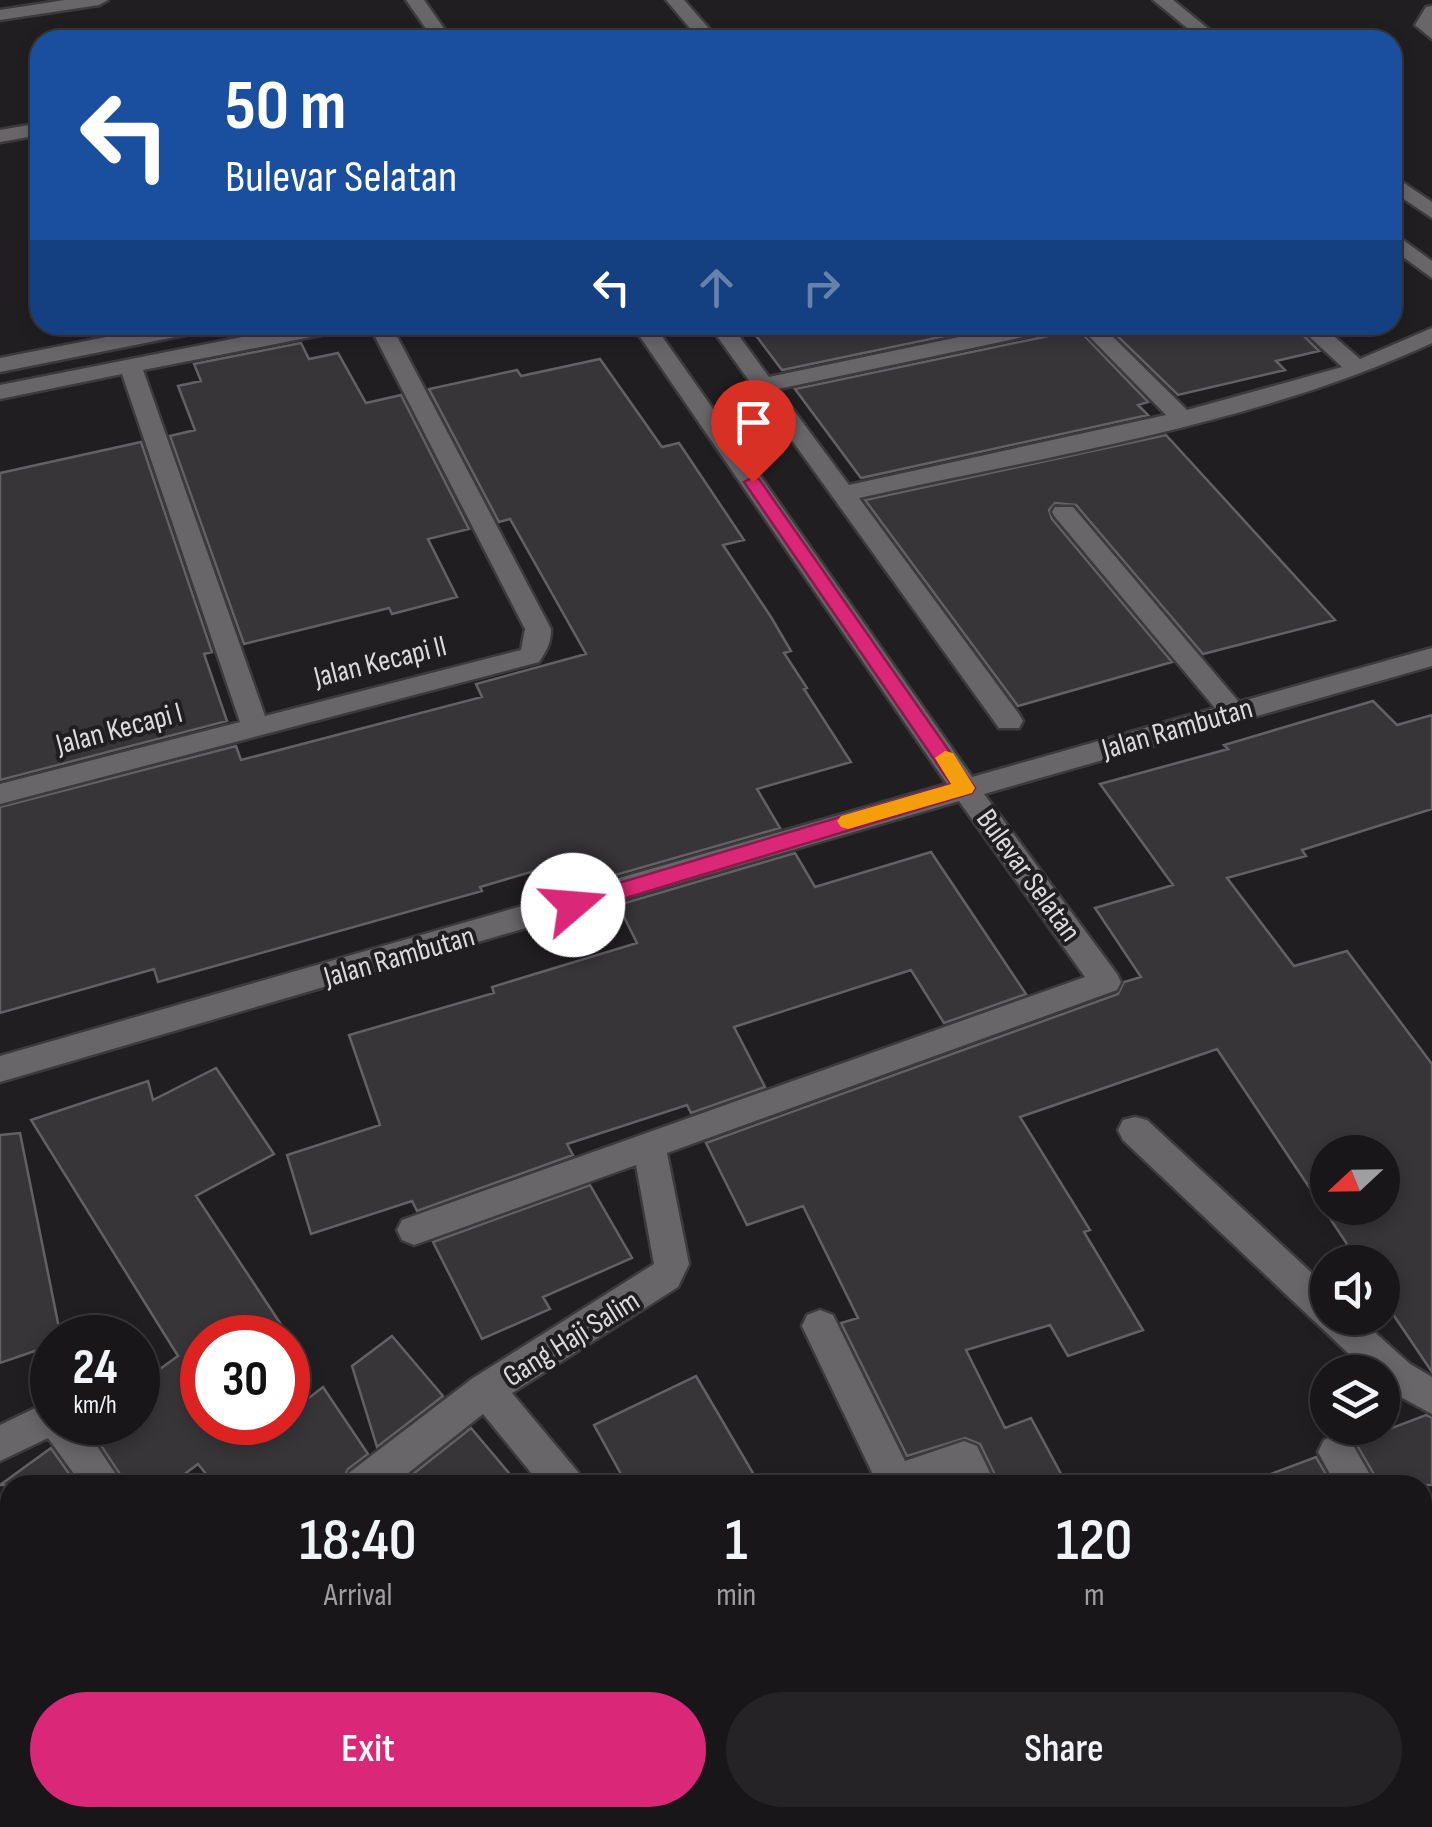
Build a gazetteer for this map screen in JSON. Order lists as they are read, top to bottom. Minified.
{"streets":{"street":["Jalan Kecapi II","Jalan Kecapi I","Jalan Rambutan","Bulevar Selatan","Gang Haji Salim"]},"crossings":[["Jalan Kecapi II","Jalan Kecapi I"],["Jalan Rambutan","Bulevar Selatan"],["Bulevar Selatan","Gang Haji Salim"]],"north":"left","page":{"turn":["50 m","Bulevar Selatan"],"speed":"24 km/h","limit":"30","eta":["18:40","Arrival","1","min","120","m"],"buttons":["Exit","Share"]}}
